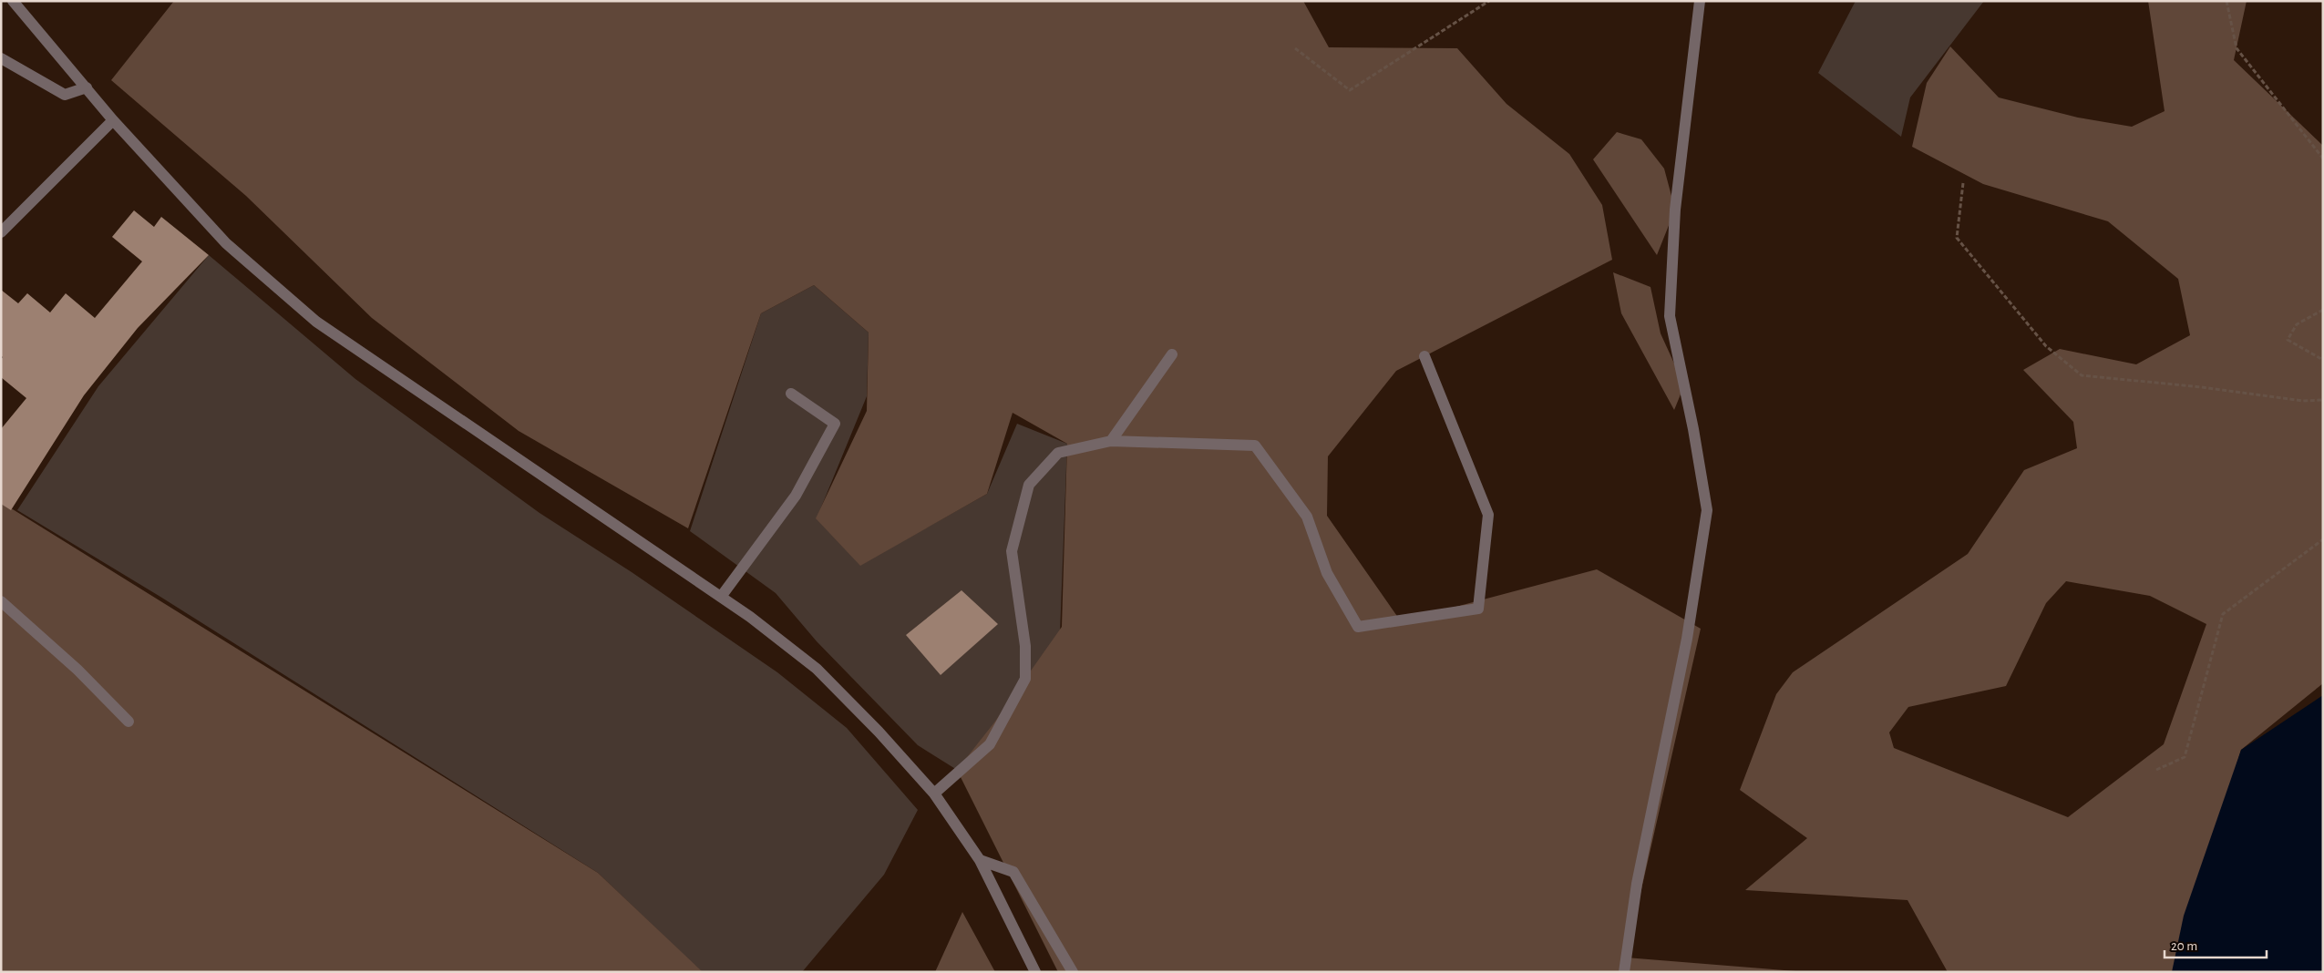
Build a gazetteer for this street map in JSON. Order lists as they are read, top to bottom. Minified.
{"scale_bar":"20 m"}
